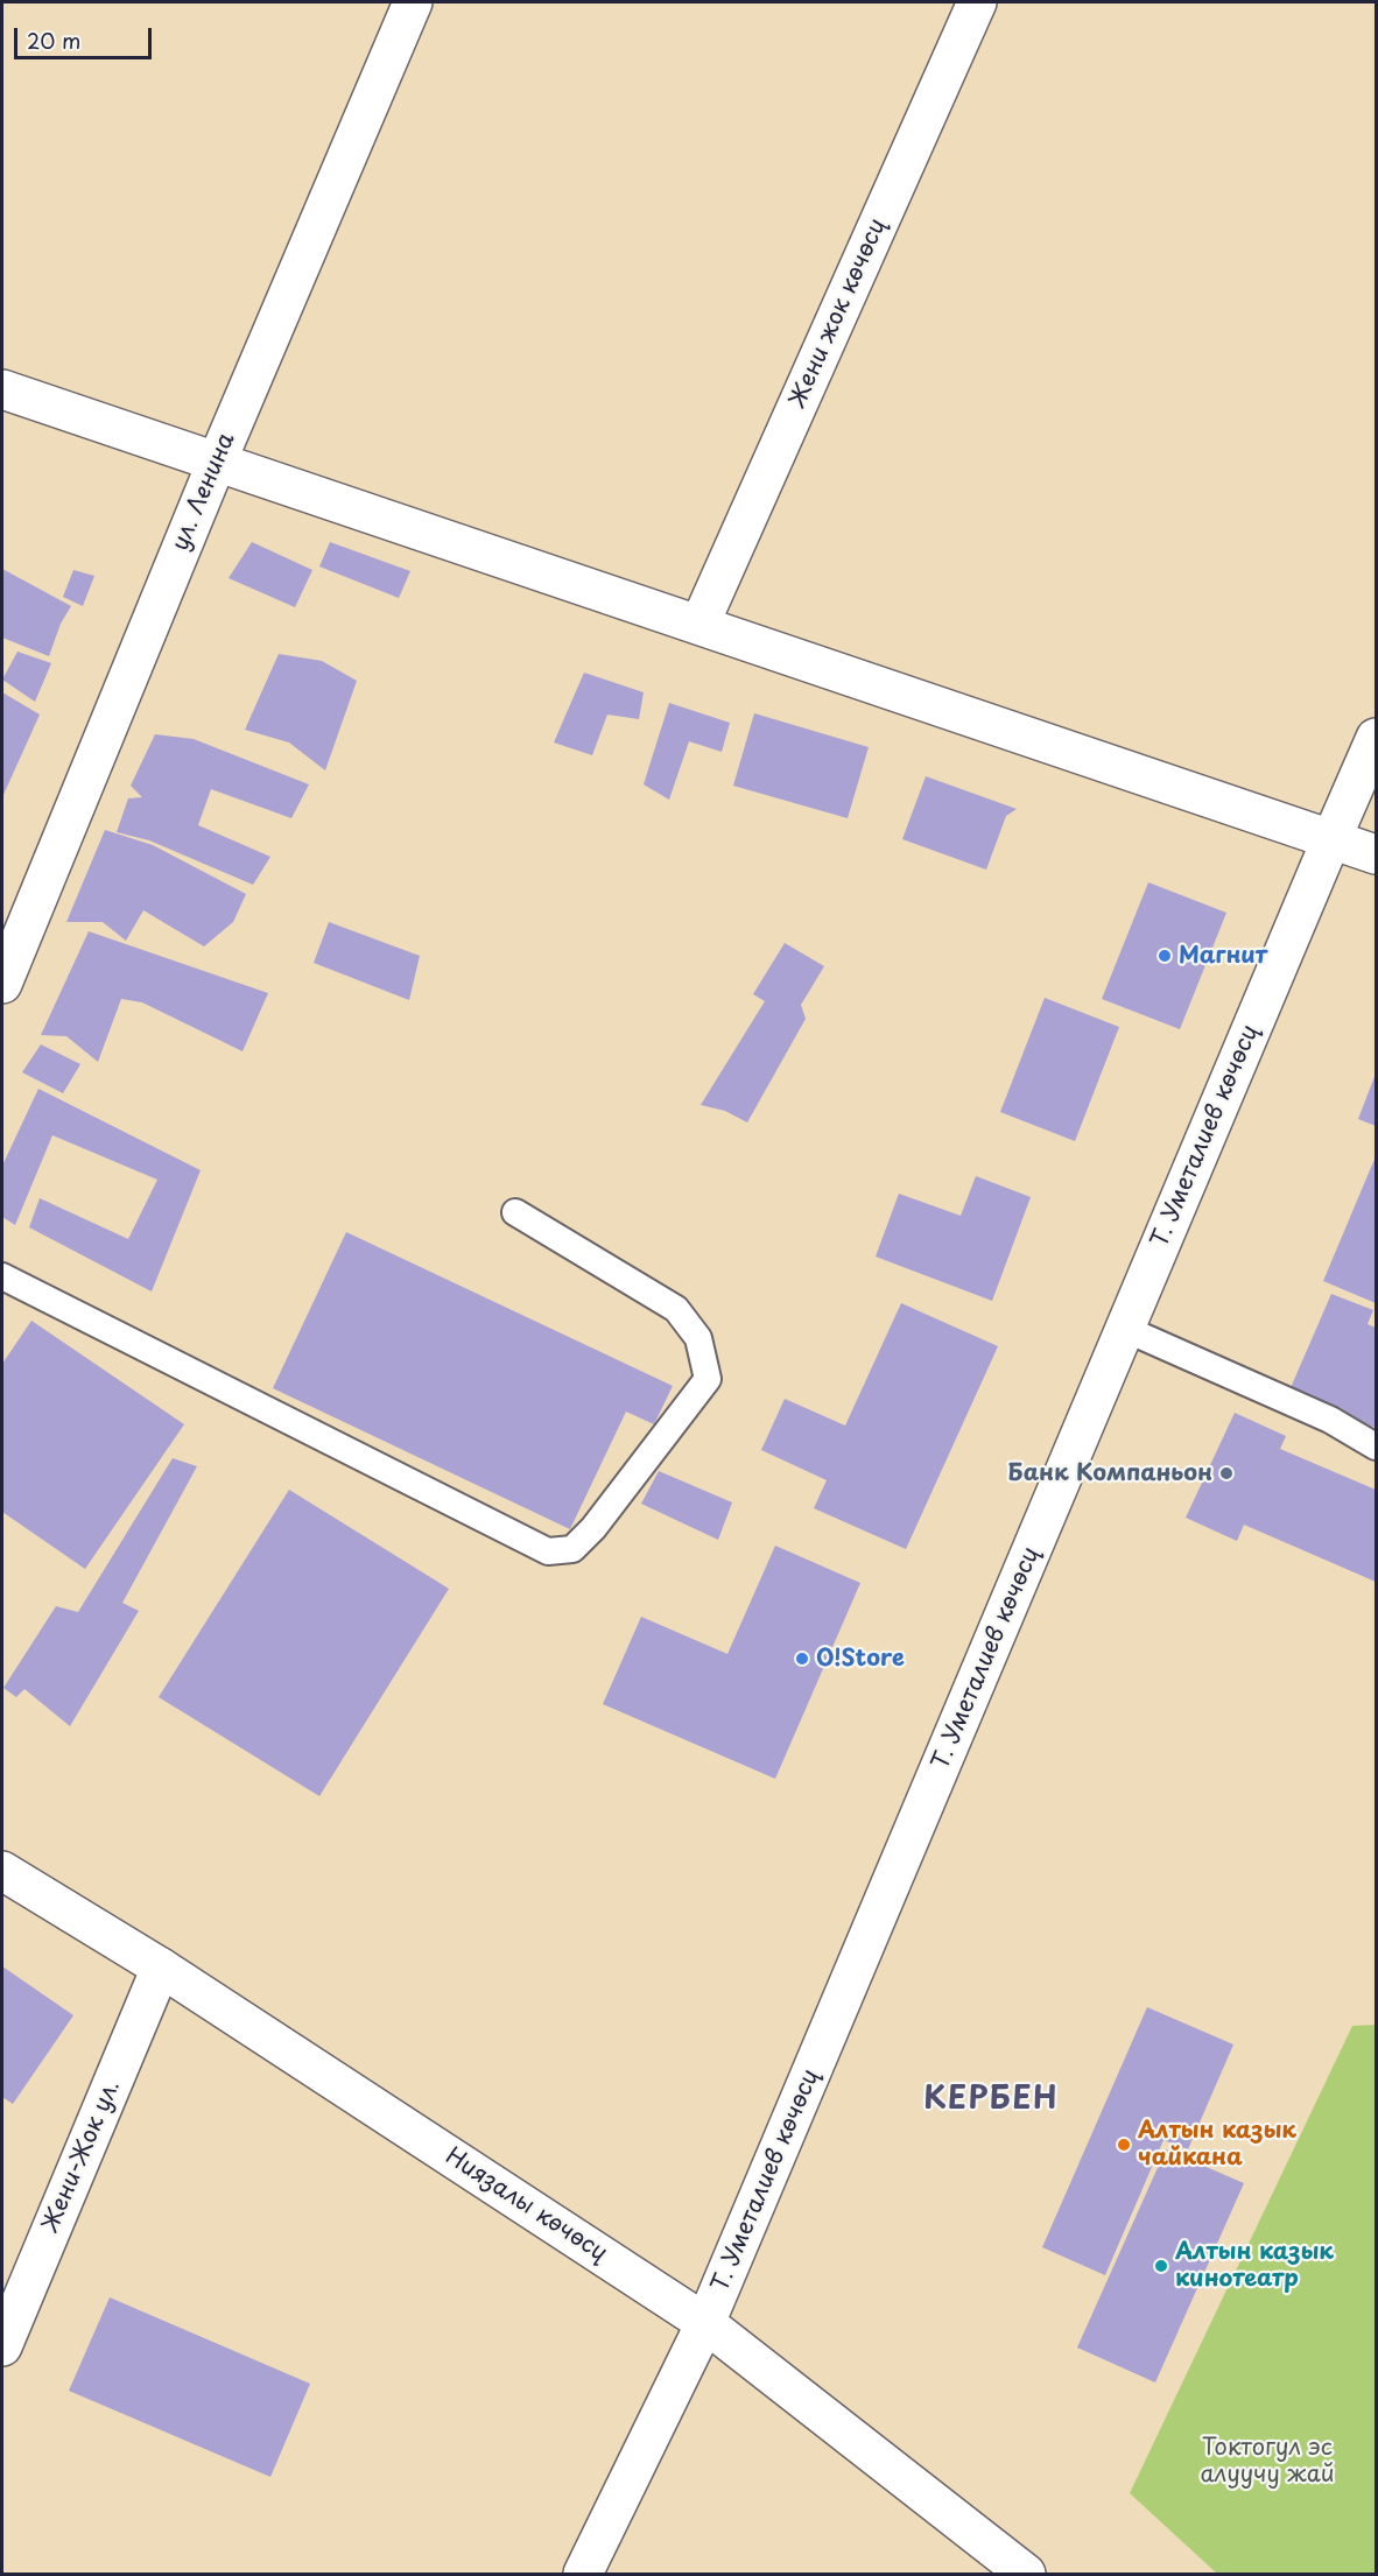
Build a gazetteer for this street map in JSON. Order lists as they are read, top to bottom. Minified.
{"streets":{"street":["Жени жок көчөсү","ул. Ленина","Т. Уметалиев көчөсү","Жени-Жок ул.","Ниязалы көчөсү"]},"crossings":[["Т. Уметалиев көчөсү","Ниязалы көчөсү"],["Жени-Жок ул.","Ниязалы көчөсү"]],"districts":["КЕРБЕН"],"parks":["Токтогул эс алуучу жай"],"places":["Магнит","Банк Компаньон","O!Store","Алтын казык чайкана","Алтын казык кинотеатр"],"scale_bar":"20 m"}
